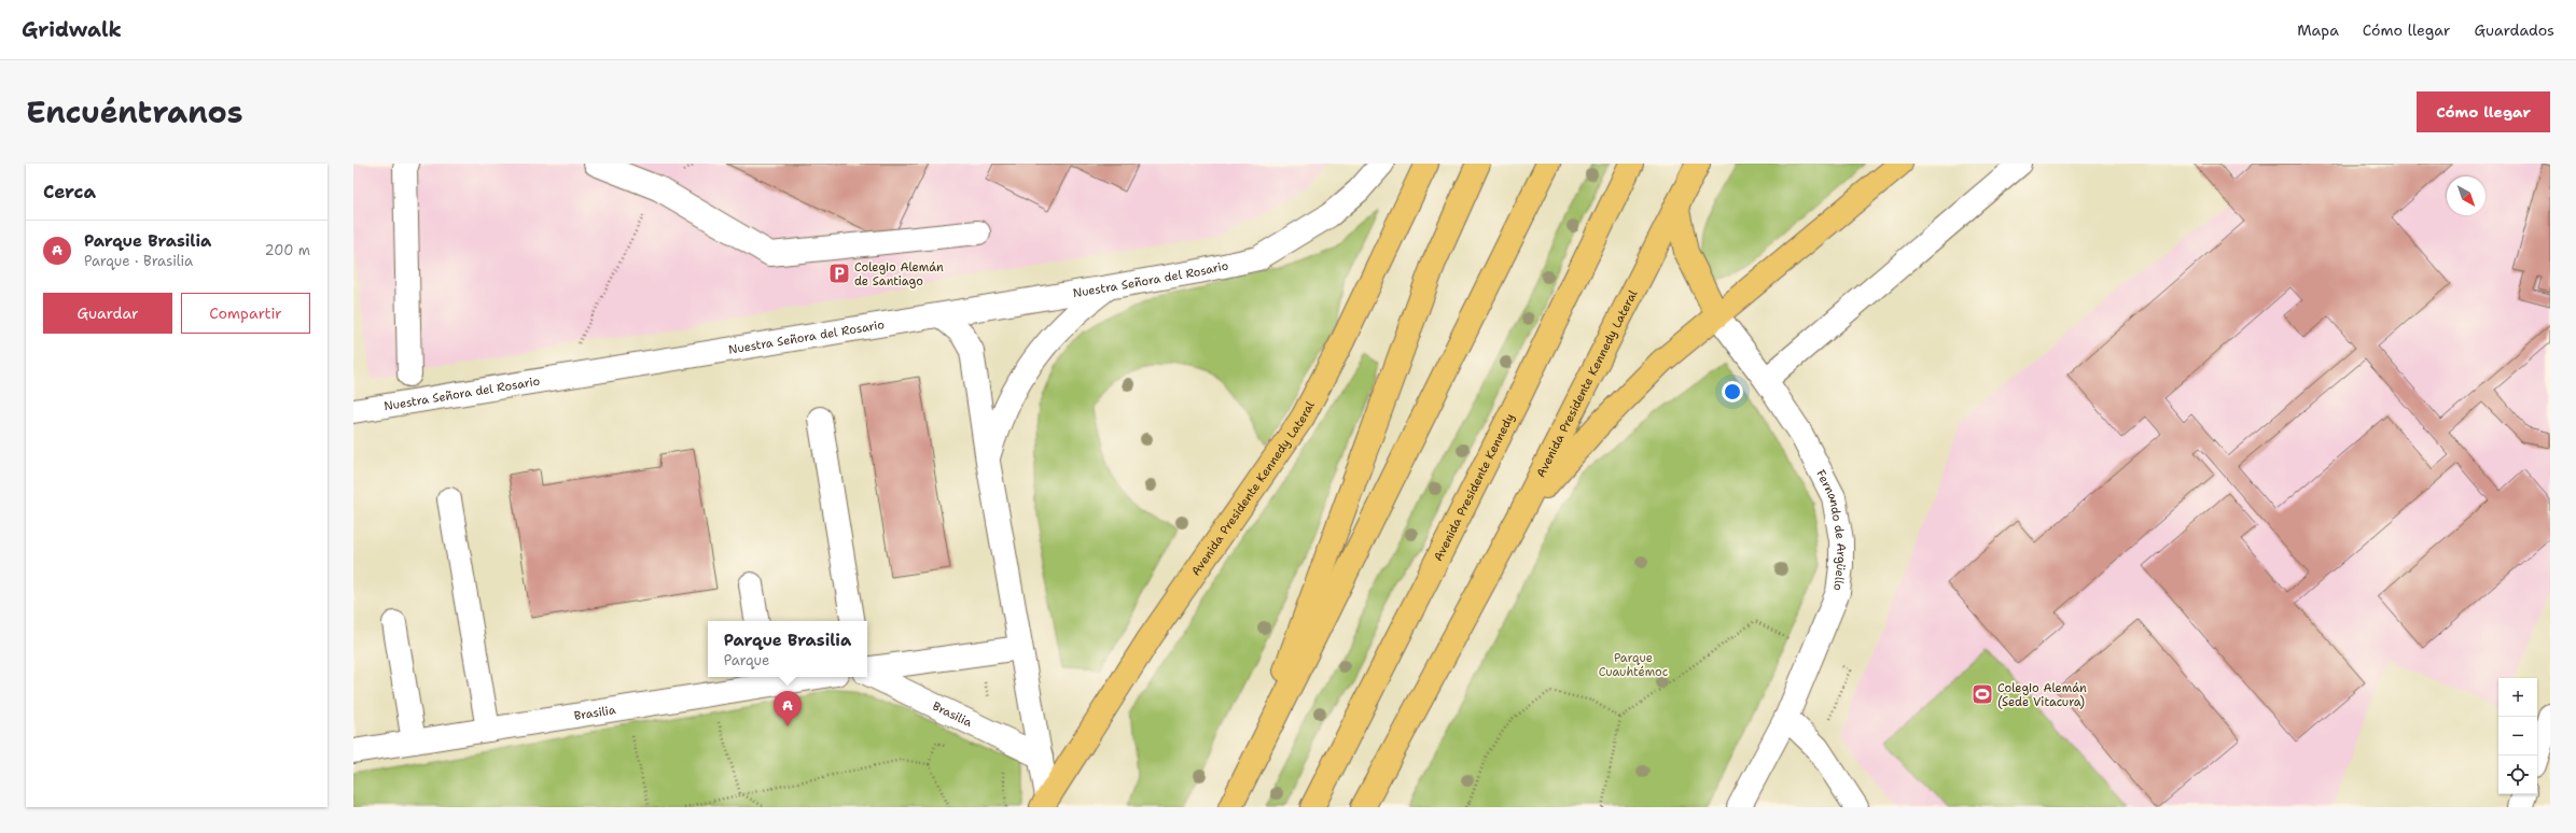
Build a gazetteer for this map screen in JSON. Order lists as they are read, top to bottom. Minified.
{"streets":{"main road":["Avenida Presidente Kennedy Lateral","Avenida Presidente Kennedy"],"street":["Nuestra Señora del Rosario","Fernando de Argüello","Brasilia"]},"crossings":[["Nuestra Señora del Rosario","Avenida Presidente Kennedy Lateral"],["Avenida Presidente Kennedy Lateral","Brasilia"]],"parks":["Parque Cuauhtémoc"],"places":{"parking":["Colegio Alemán de Santiago"],"sports":["Colegio Alemán (Sede Vitacura)"]},"north":"bottom right","page":{"header":"Gridwalk","nav":["Mapa","Cómo llegar","Guardados"],"title":"Encuéntranos","buttons":["Cómo llegar",["Guardar","Compartir"]],"heading":"Cerca","list":[{"mark":"A","name":"Parque Brasilia","note":"Parque · Brasilia","value":"200 m"}],"popup":["Parque Brasilia","Parque"],"map_buttons":["+","−"],"pins":"A"}}
